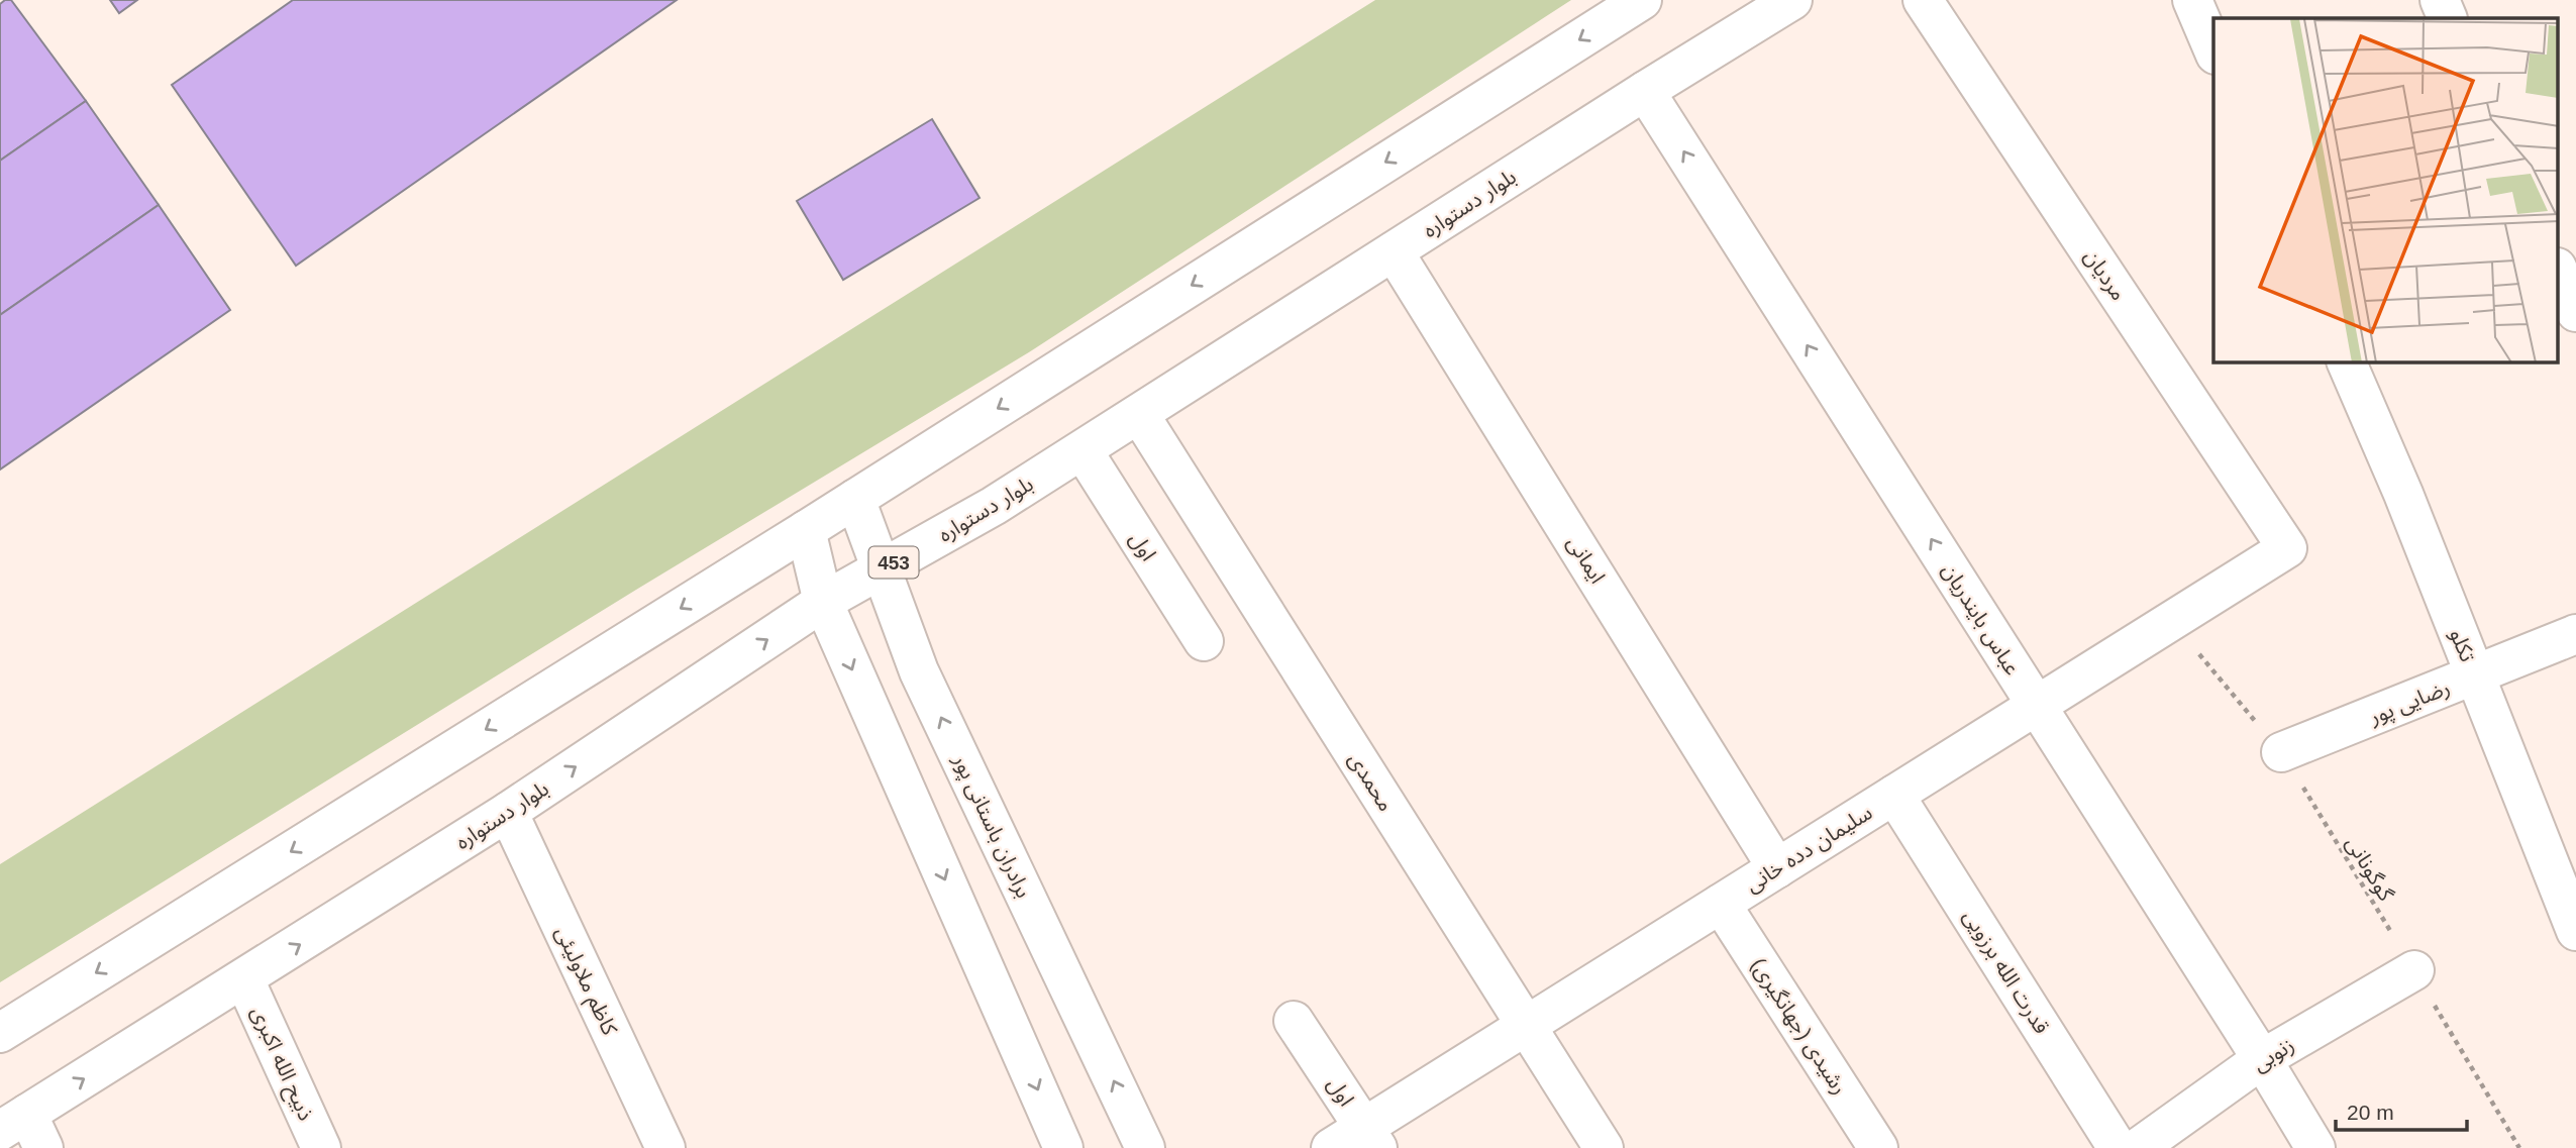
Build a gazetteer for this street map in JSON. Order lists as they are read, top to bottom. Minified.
{"streets":{"street":["بلوار دستواره","مردیان","اول","ایمانی","453","عباس بایندریان","تکلو","رضایی پور","محمدی","برادران باستانی پور","سلیمان دده خانی","قدرت الله برزویی","کاظم ملاولیئی","رشیدی (جهانگیری)","زنوبی","ذبیح الله اکبری"],"path":["گوگونانی"]},"crossings":[["بلوار دستواره","اول"],["بلوار دستواره","ایمانی"],["بلوار دستواره","عباس بایندریان"],["بلوار دستواره","محمدی"],["بلوار دستواره","برادران باستانی پور"],["بلوار دستواره","کاظم ملاولیئی"],["بلوار دستواره","ذبیح الله اکبری"],["مردیان","سلیمان دده خانی"],["اول","سلیمان دده خانی"],["ایمانی","سلیمان دده خانی"],["عباس بایندریان","سلیمان دده خانی"],["عباس بایندریان","زنوبی"],["تکلو","رضایی پور"],["رضایی پور","گوگونانی"],["محمدی","سلیمان دده خانی"],["سلیمان دده خانی","گوگونانی"],["سلیمان دده خانی","قدرت الله برزویی"],["سلیمان دده خانی","رشیدی (جهانگیری)"],["گوگونانی","زنوبی"]],"one_way":["عباس بایندریان"],"scale_bar":"20 m"}
